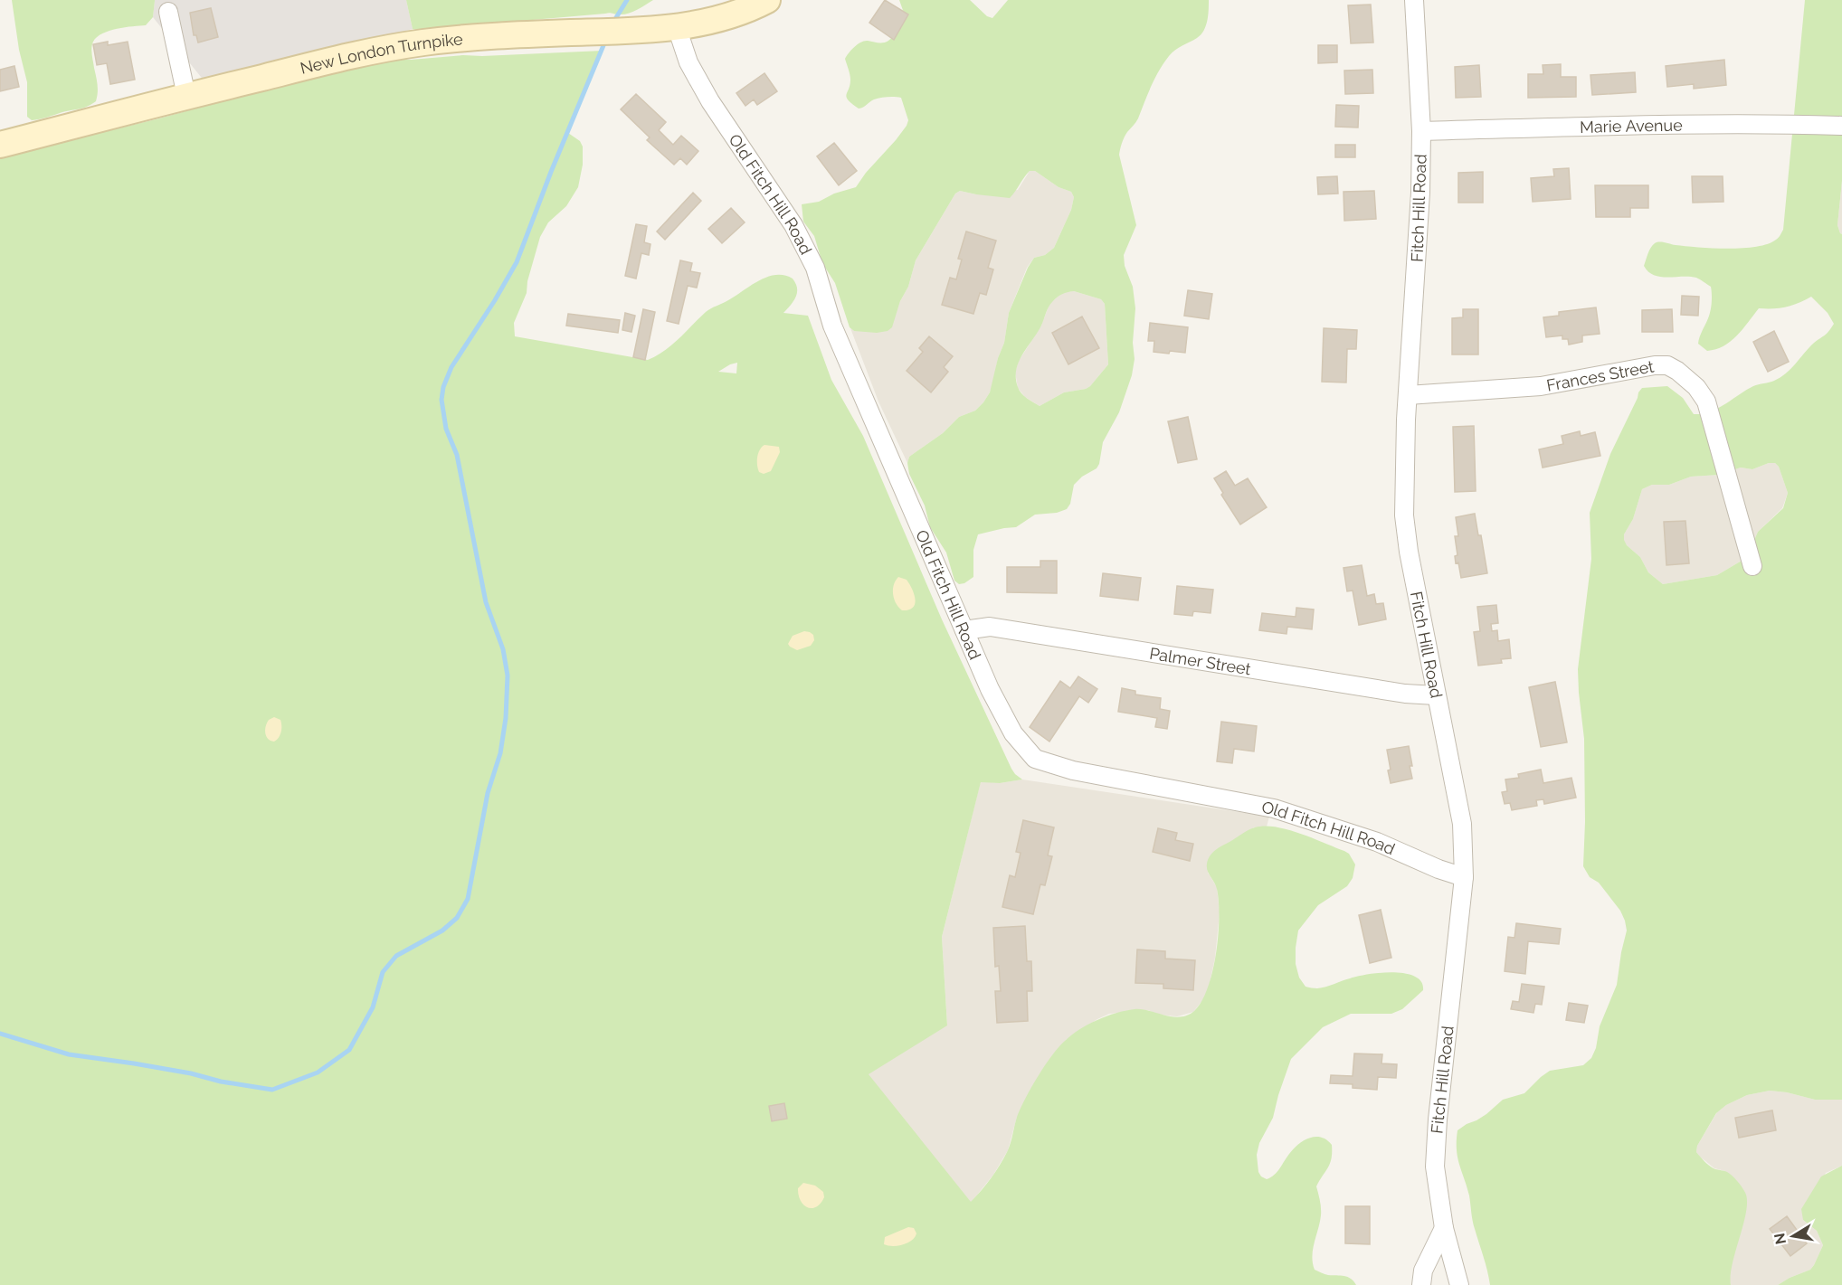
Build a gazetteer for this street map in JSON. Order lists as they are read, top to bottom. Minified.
{"streets":{"main road":["New London Turnpike"],"street":["Marie Avenue","Old Fitch Hill Road","Fitch Hill Road","Frances Street","Palmer Street"]},"crossings":[["New London Turnpike","Old Fitch Hill Road"],["Marie Avenue","Fitch Hill Road"],["Old Fitch Hill Road","Fitch Hill Road"],["Old Fitch Hill Road","Palmer Street"],["Fitch Hill Road","Frances Street"],["Fitch Hill Road","Palmer Street"]],"north":"left"}
